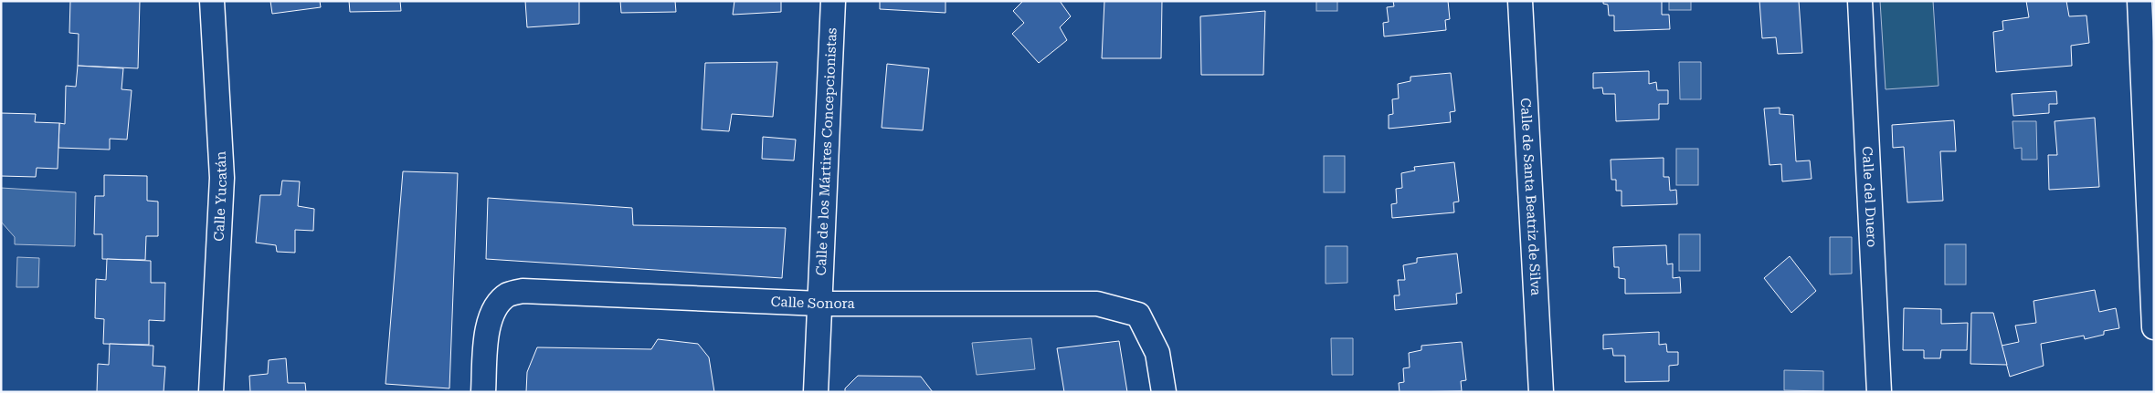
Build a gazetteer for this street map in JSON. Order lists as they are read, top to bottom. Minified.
{"streets":{"street":["Calle de los Mártires Concepcionistas","Calle Yucatán","Calle de Santa Beatriz de Silva","Calle del Duero","Calle Sonora"]},"crossings":[["Calle de los Mártires Concepcionistas","Calle Sonora"]]}
